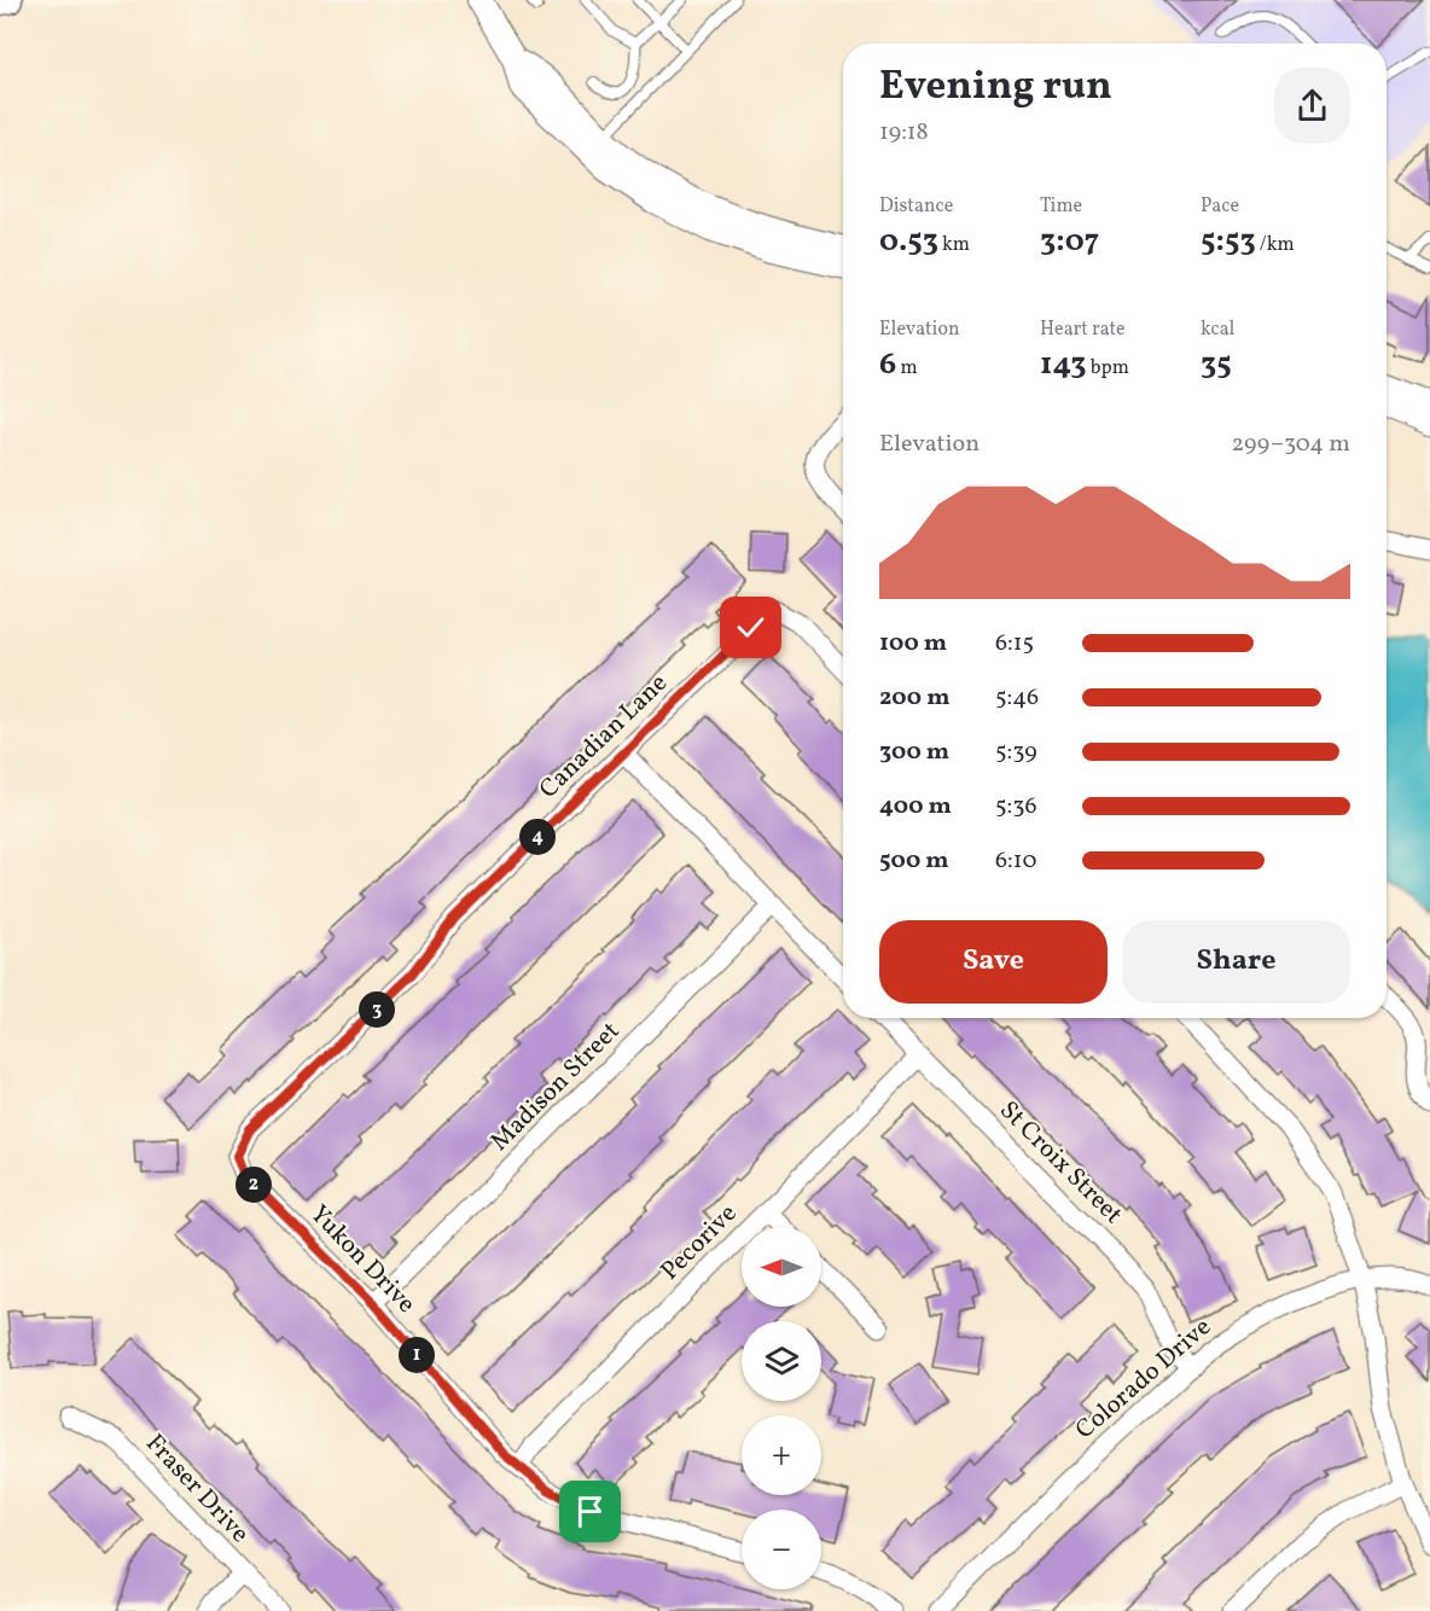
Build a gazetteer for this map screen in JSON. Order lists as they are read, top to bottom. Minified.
{"streets":{"street":["Canadian Lane","Madison Street","St Croix Street","Pecorive","Yukon Drive","Colorado Drive","Fraser Drive"]},"crossings":[["Canadian Lane","Yukon Drive"],["Madison Street","Yukon Drive"],["St Croix Street","Pecorive"],["St Croix Street","Colorado Drive"],["Pecorive","Yukon Drive"]],"north":"left","page":{"heading":["Evening run","19:18"],"stats":[["Distance","0.53 km"],["Time","3:07"],["Pace","5:53 /km"],["Elevation","6 m"],["Heart rate","143 bpm"],["kcal","35"]],"chart":["Elevation","299–304 m"],"list":[{"name":"100 m","note":"6:15"},{"name":"200 m","note":"5:46"},{"name":"300 m","note":"5:39"},{"name":"400 m","note":"5:36"},{"name":"500 m","note":"6:10"}],"pins":["4","3","2","1"],"buttons":["Save","Share"],"map_buttons":["+","−"]}}
